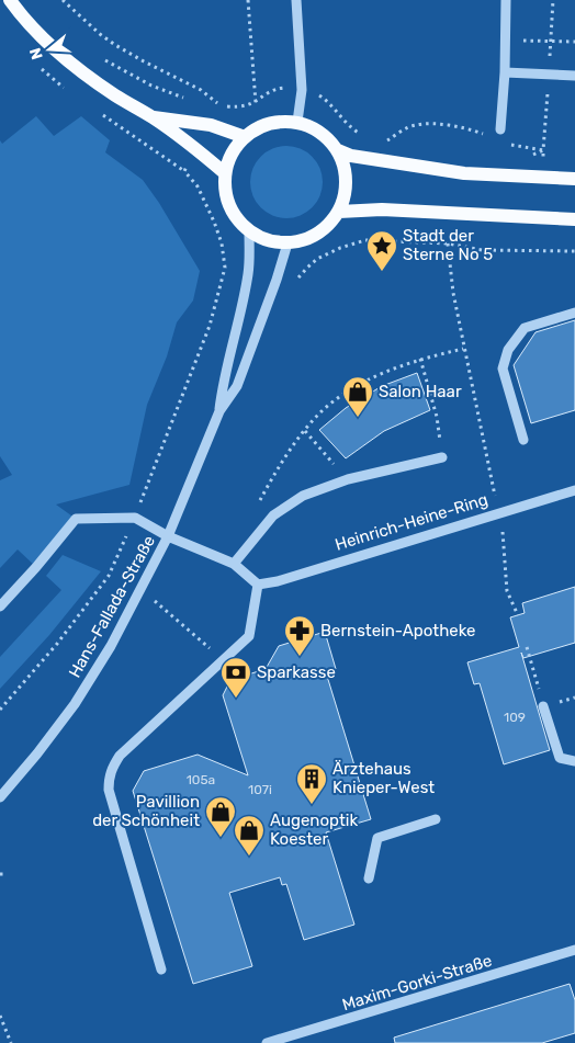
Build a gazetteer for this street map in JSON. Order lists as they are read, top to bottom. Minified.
{"streets":{"street":["Heinrich-Heine-Ring","Hans-Fallada-Straße","Maxim-Gorki-Straße"]},"places":{"place":["Stadt der Sterne No 5"],"shop":["Salon Haar","Pavillion der Schönheit","Augenoptik Koester"],"pharmacy":["Bernstein-Apotheke"],"bank":["Sparkasse"],"building":["Ärztehaus Knieper-West"]},"house_numbers":["109","105a","107i"],"north":"left"}
